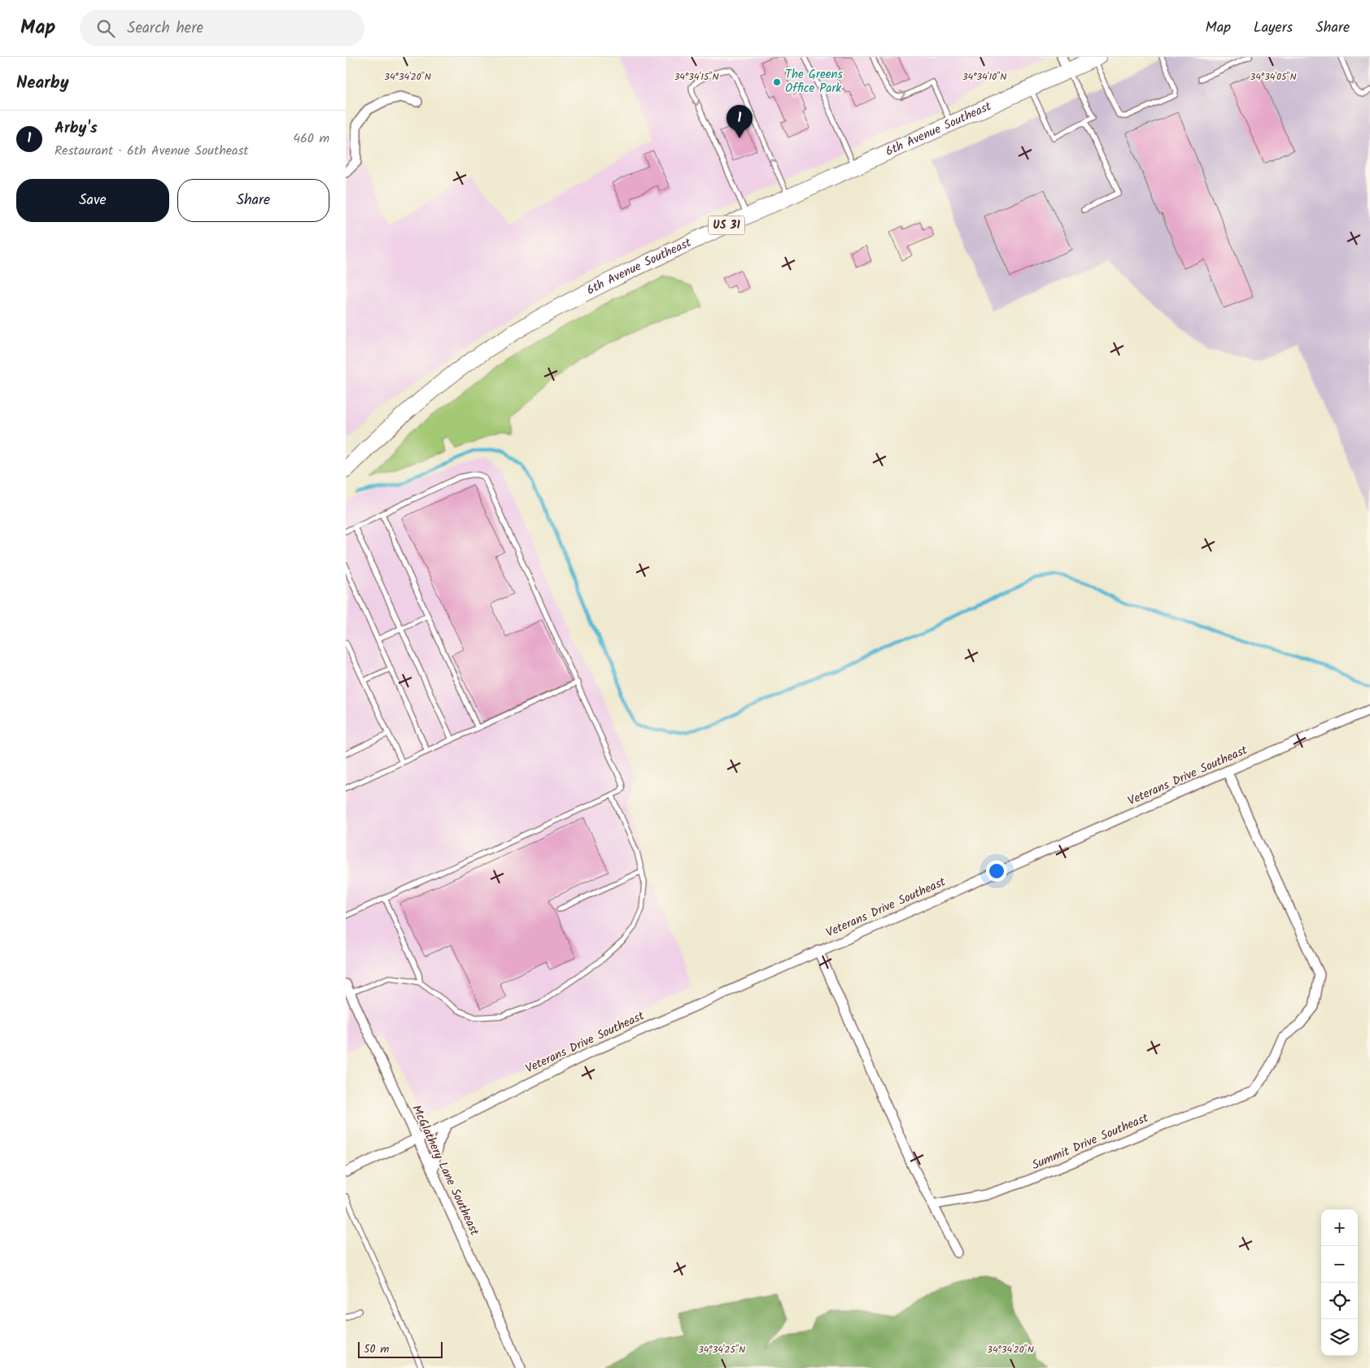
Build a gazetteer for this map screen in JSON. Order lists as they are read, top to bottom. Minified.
{"streets":{"main road":["6th Avenue Southeast","US 31"],"street":["Veterans Drive Southeast","Summit Drive Southeast","McGlathery Lane Southeast"]},"crossings":[["Veterans Drive Southeast","Summit Drive Southeast"],["Veterans Drive Southeast","McGlathery Lane Southeast"]],"places":["The Greens Office Park"],"scale_bar":"50 m","page":{"header":"Map","search":"Search here","nav":["Map","Layers","Share"],"heading":"Nearby","pins":"1","list":[{"mark":"1","name":"Arby's","note":"Restaurant · 6th Avenue Southeast","value":"460 m"}],"buttons":["Save","Share"],"map_buttons":["+","−"],"scale":"50 m"},"coordinates":["34°34'20\"N","34°34'15\"N","34°34'10\"N","34°34'05\"N","34°34'25\"N"]}
